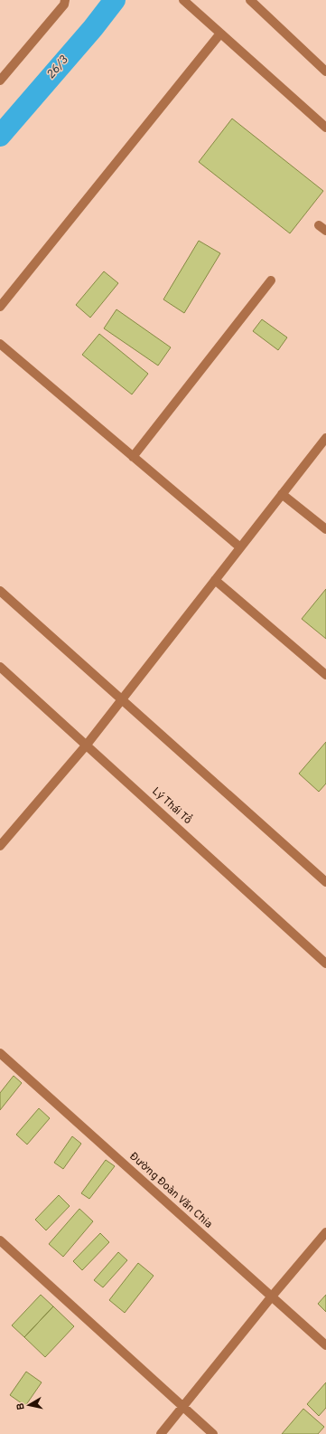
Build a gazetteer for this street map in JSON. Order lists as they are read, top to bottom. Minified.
{"streets":{"street":["Lý Thái Tổ","Đường Đoàn Văn Chia"]},"water":["26/3"],"north":"left"}
